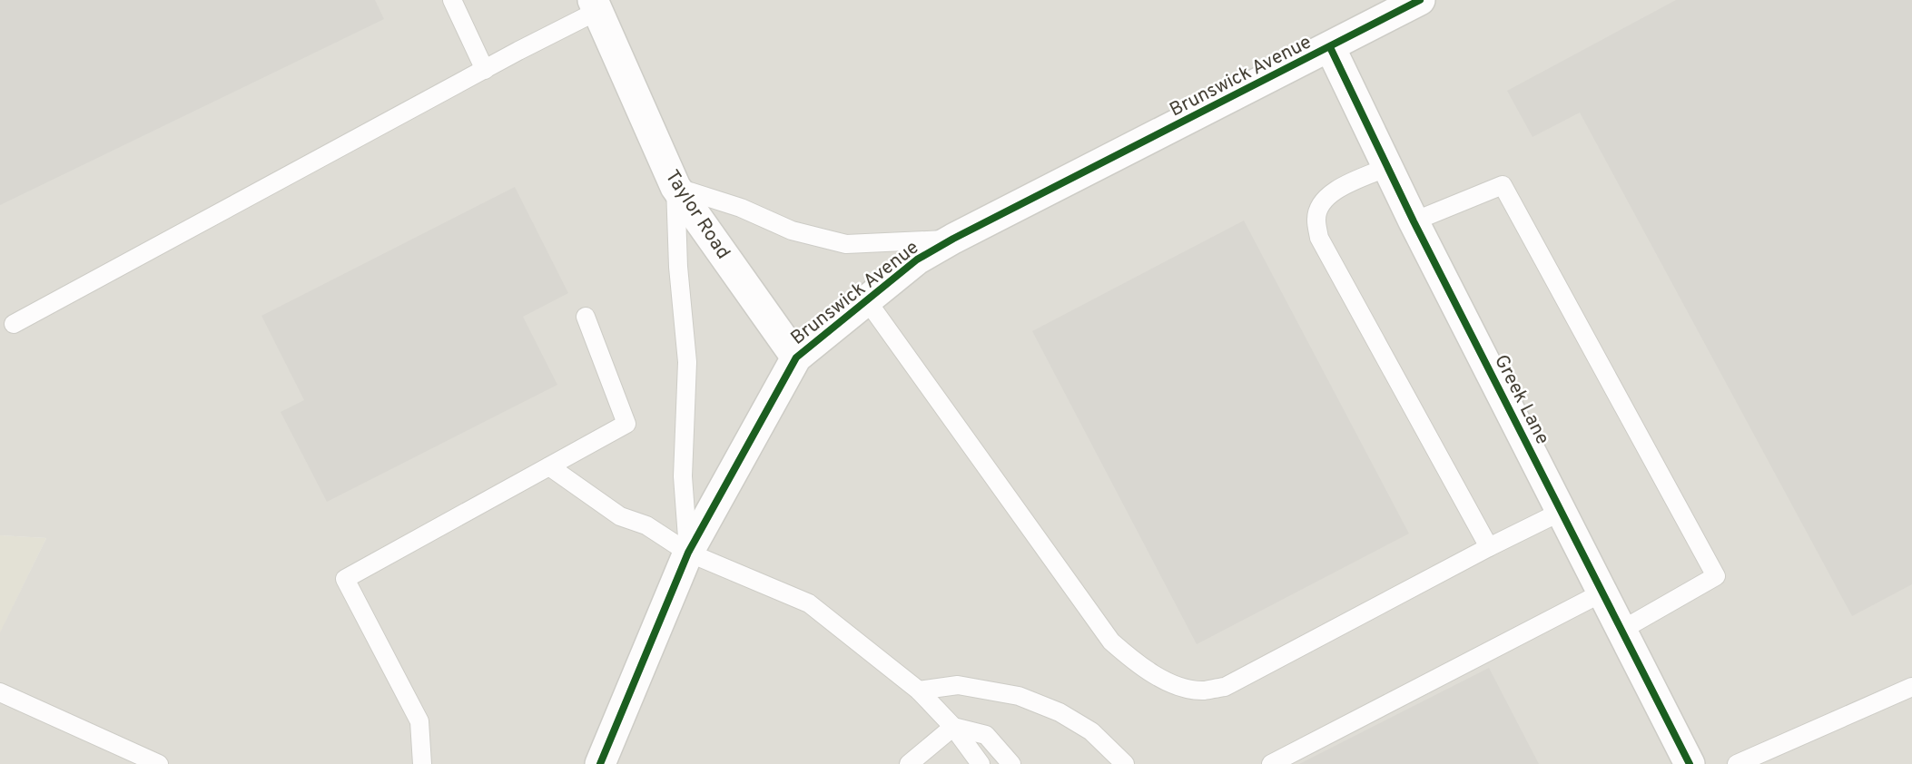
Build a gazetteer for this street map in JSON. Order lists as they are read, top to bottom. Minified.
{"streets":{"street":["Brunswick Avenue","Taylor Road","Greek Lane"]},"crossings":[["Brunswick Avenue","Taylor Road"],["Brunswick Avenue","Greek Lane"]]}
